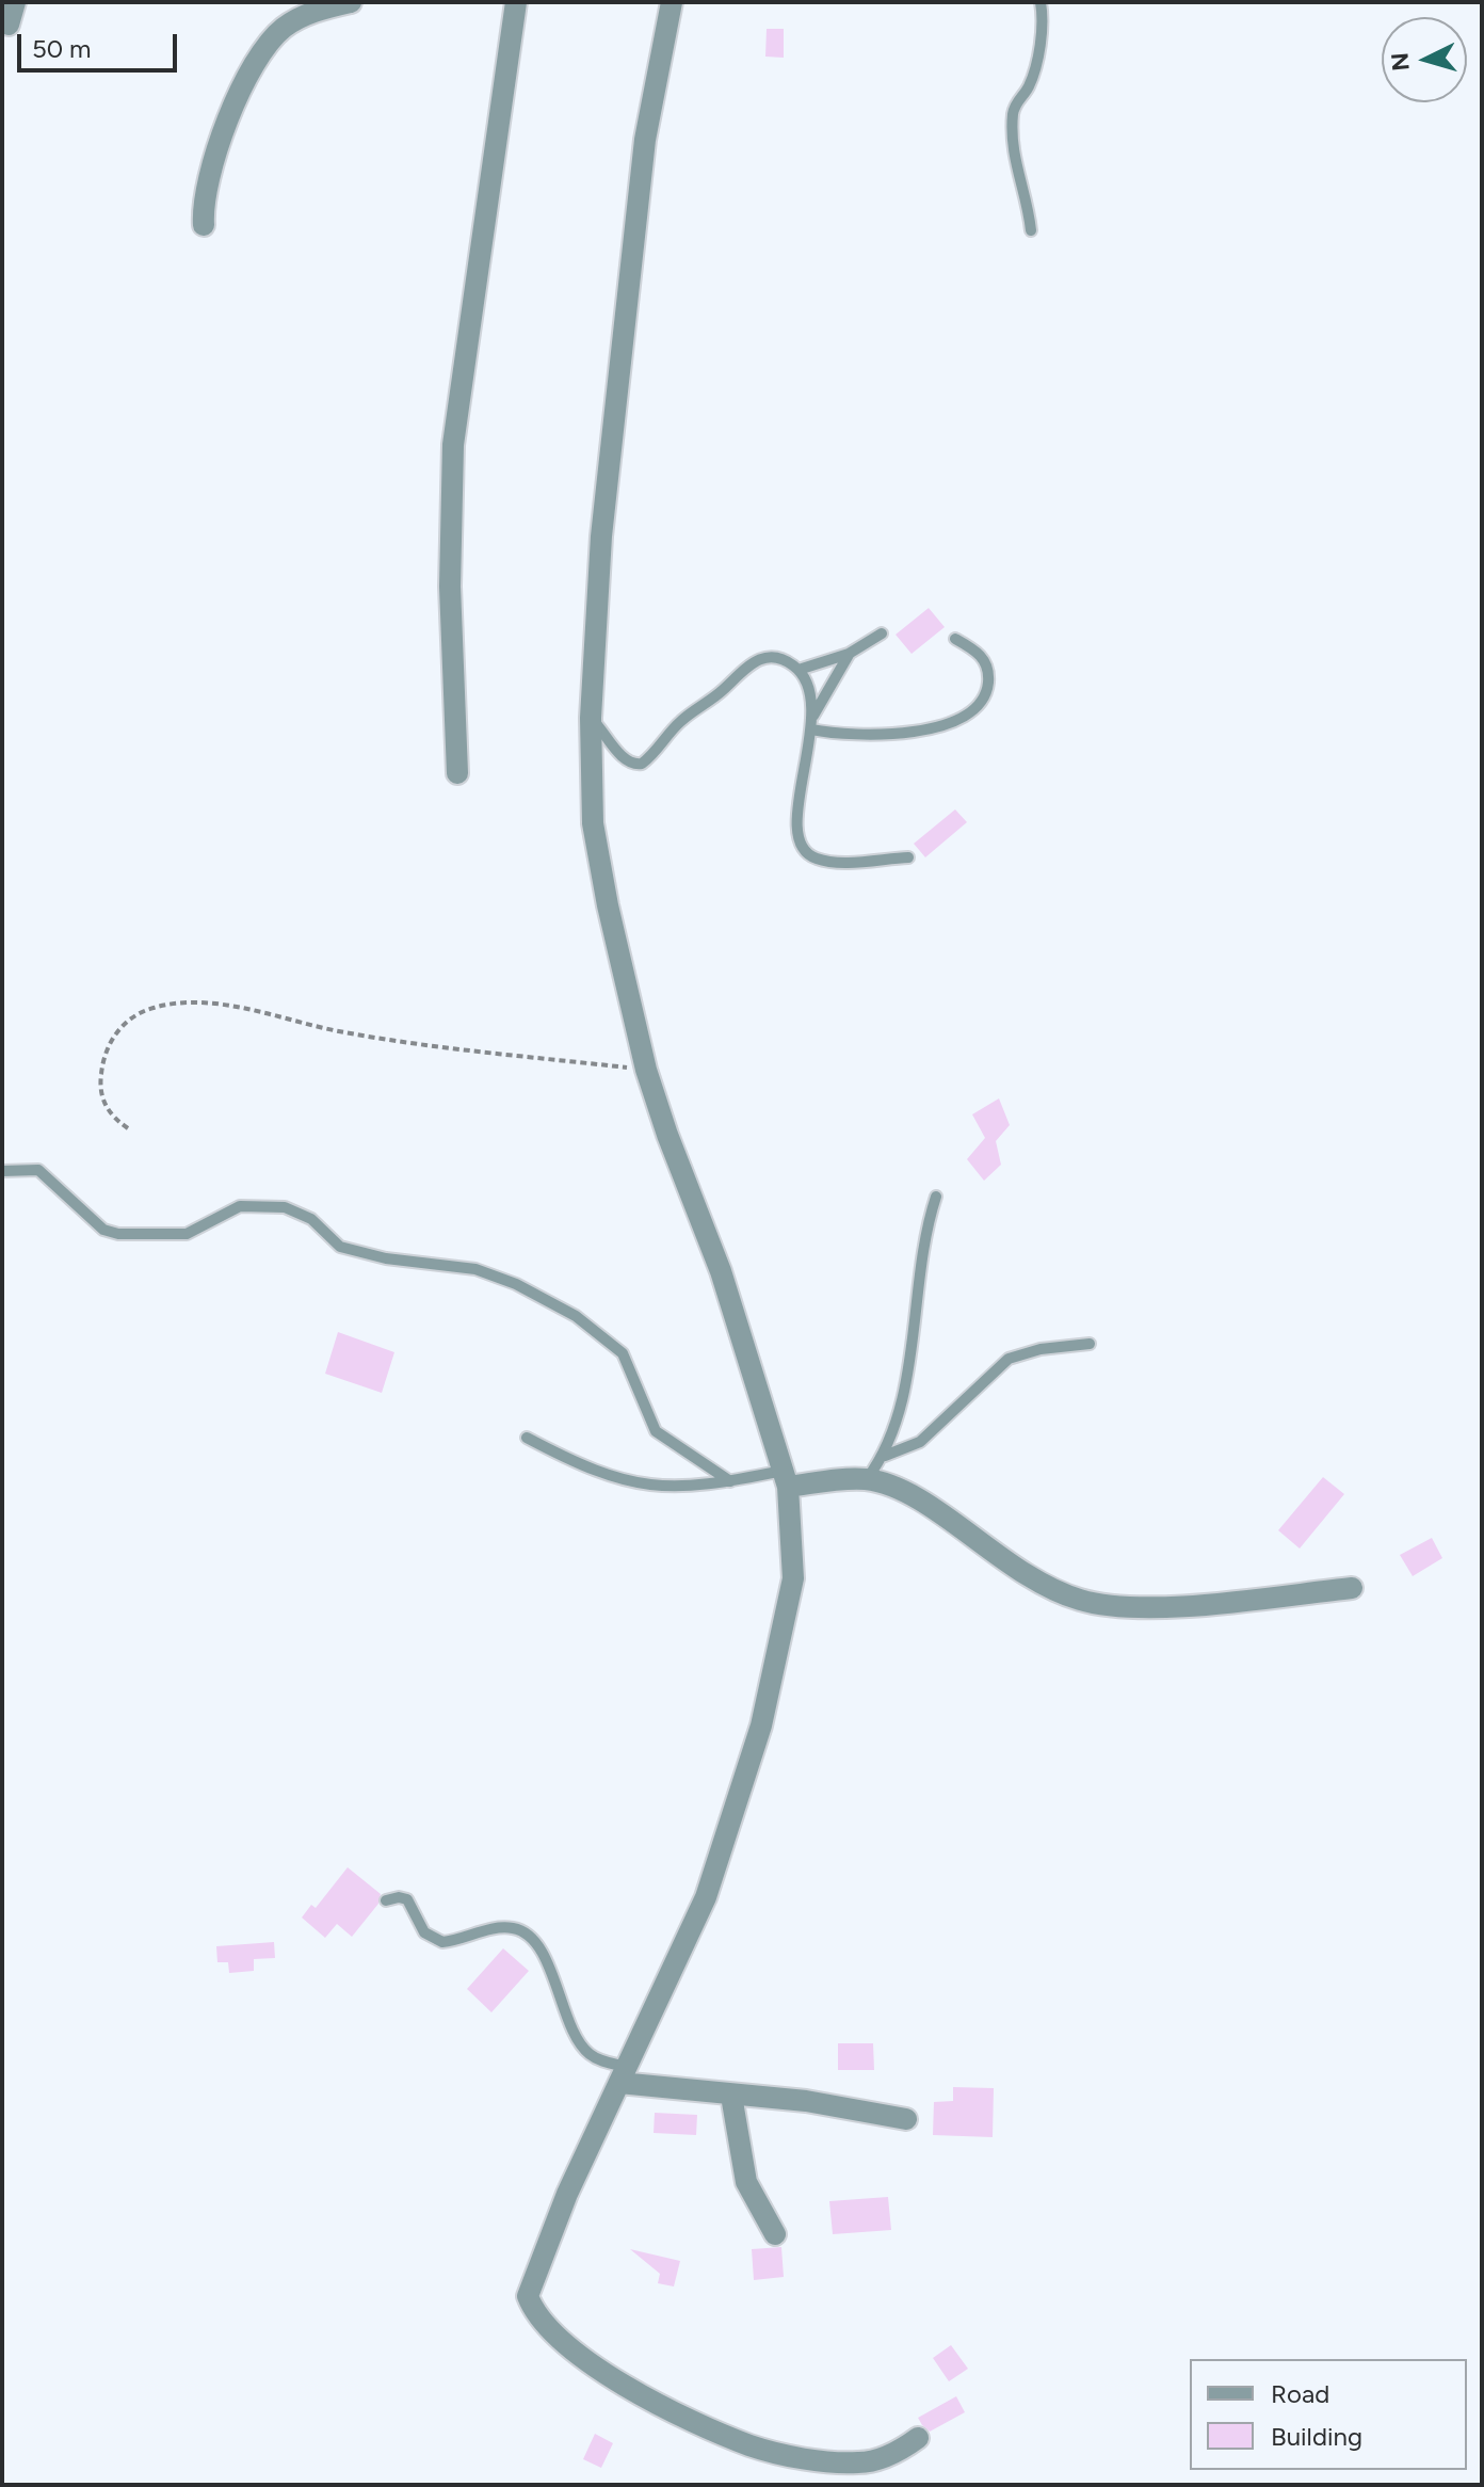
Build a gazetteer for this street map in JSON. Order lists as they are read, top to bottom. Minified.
{"legend":["Road","Building"],"scale_bar":"50 m","north":"left"}
